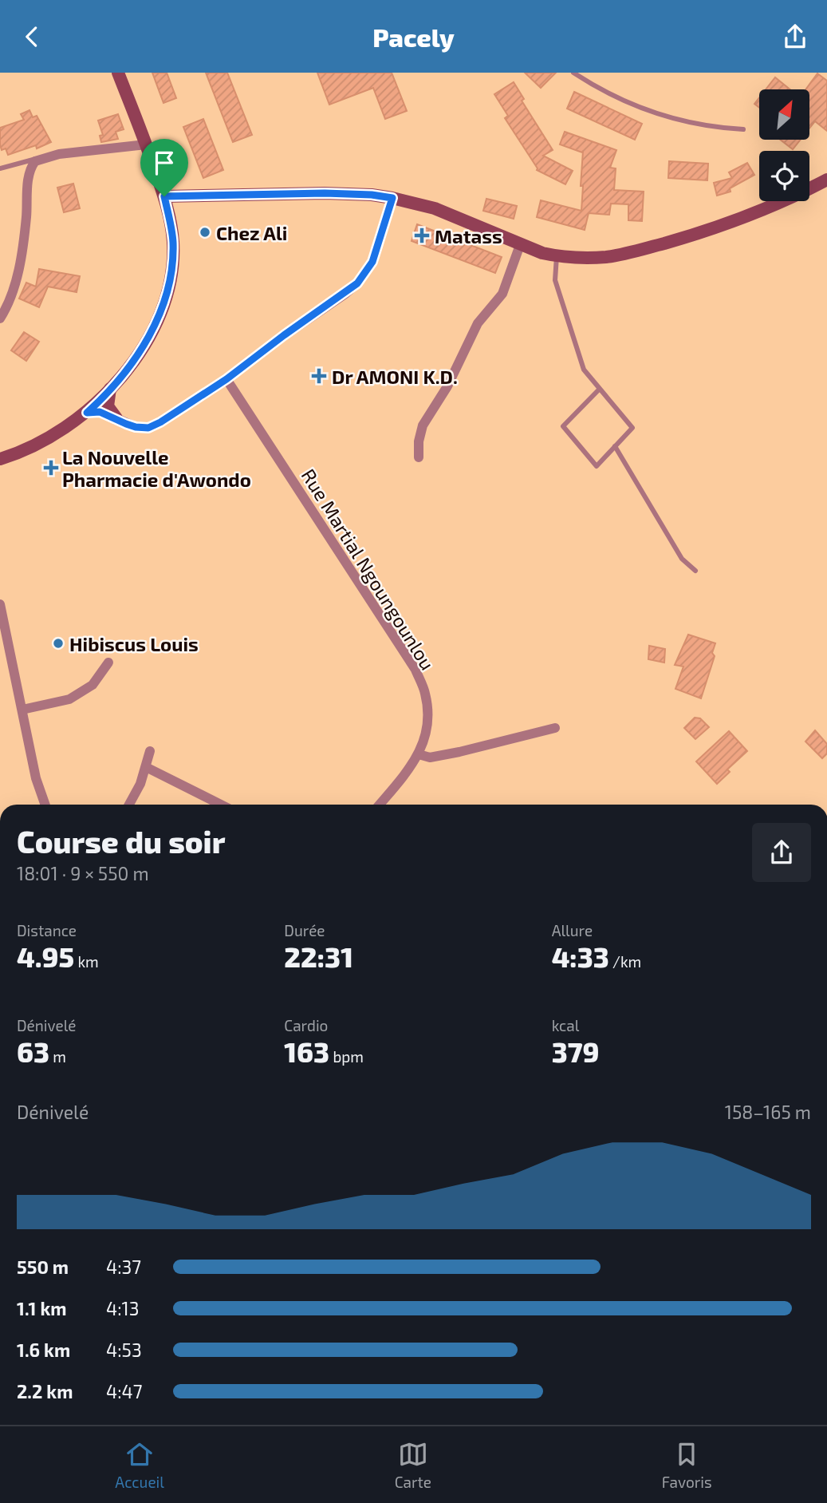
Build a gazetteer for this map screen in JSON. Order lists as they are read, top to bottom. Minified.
{"streets":{"street":["Rue Martial Ngoungounlou"]},"places":{"other":["Chez Ali","Hibiscus Louis"],"health":["Matass","Dr AMONI K.D.","La Nouvelle Pharmacie d'Awondo"]},"north":"top right","page":{"header":"Pacely","heading":["Course du soir","18:01 · 9 × 550 m"],"stats":[["Distance","4.95 km"],["Durée","22:31"],["Allure","4:33 /km"],["Dénivelé","63 m"],["Cardio","163 bpm"],["kcal","379"]],"chart":["Dénivelé","158–165 m"],"list":[{"name":"550 m","note":"4:37"},{"name":"1.1 km","note":"4:13"},{"name":"1.6 km","note":"4:53"},{"name":"2.2 km","note":"4:47"}],"tabs":["Accueil","Carte","Favoris"]}}
